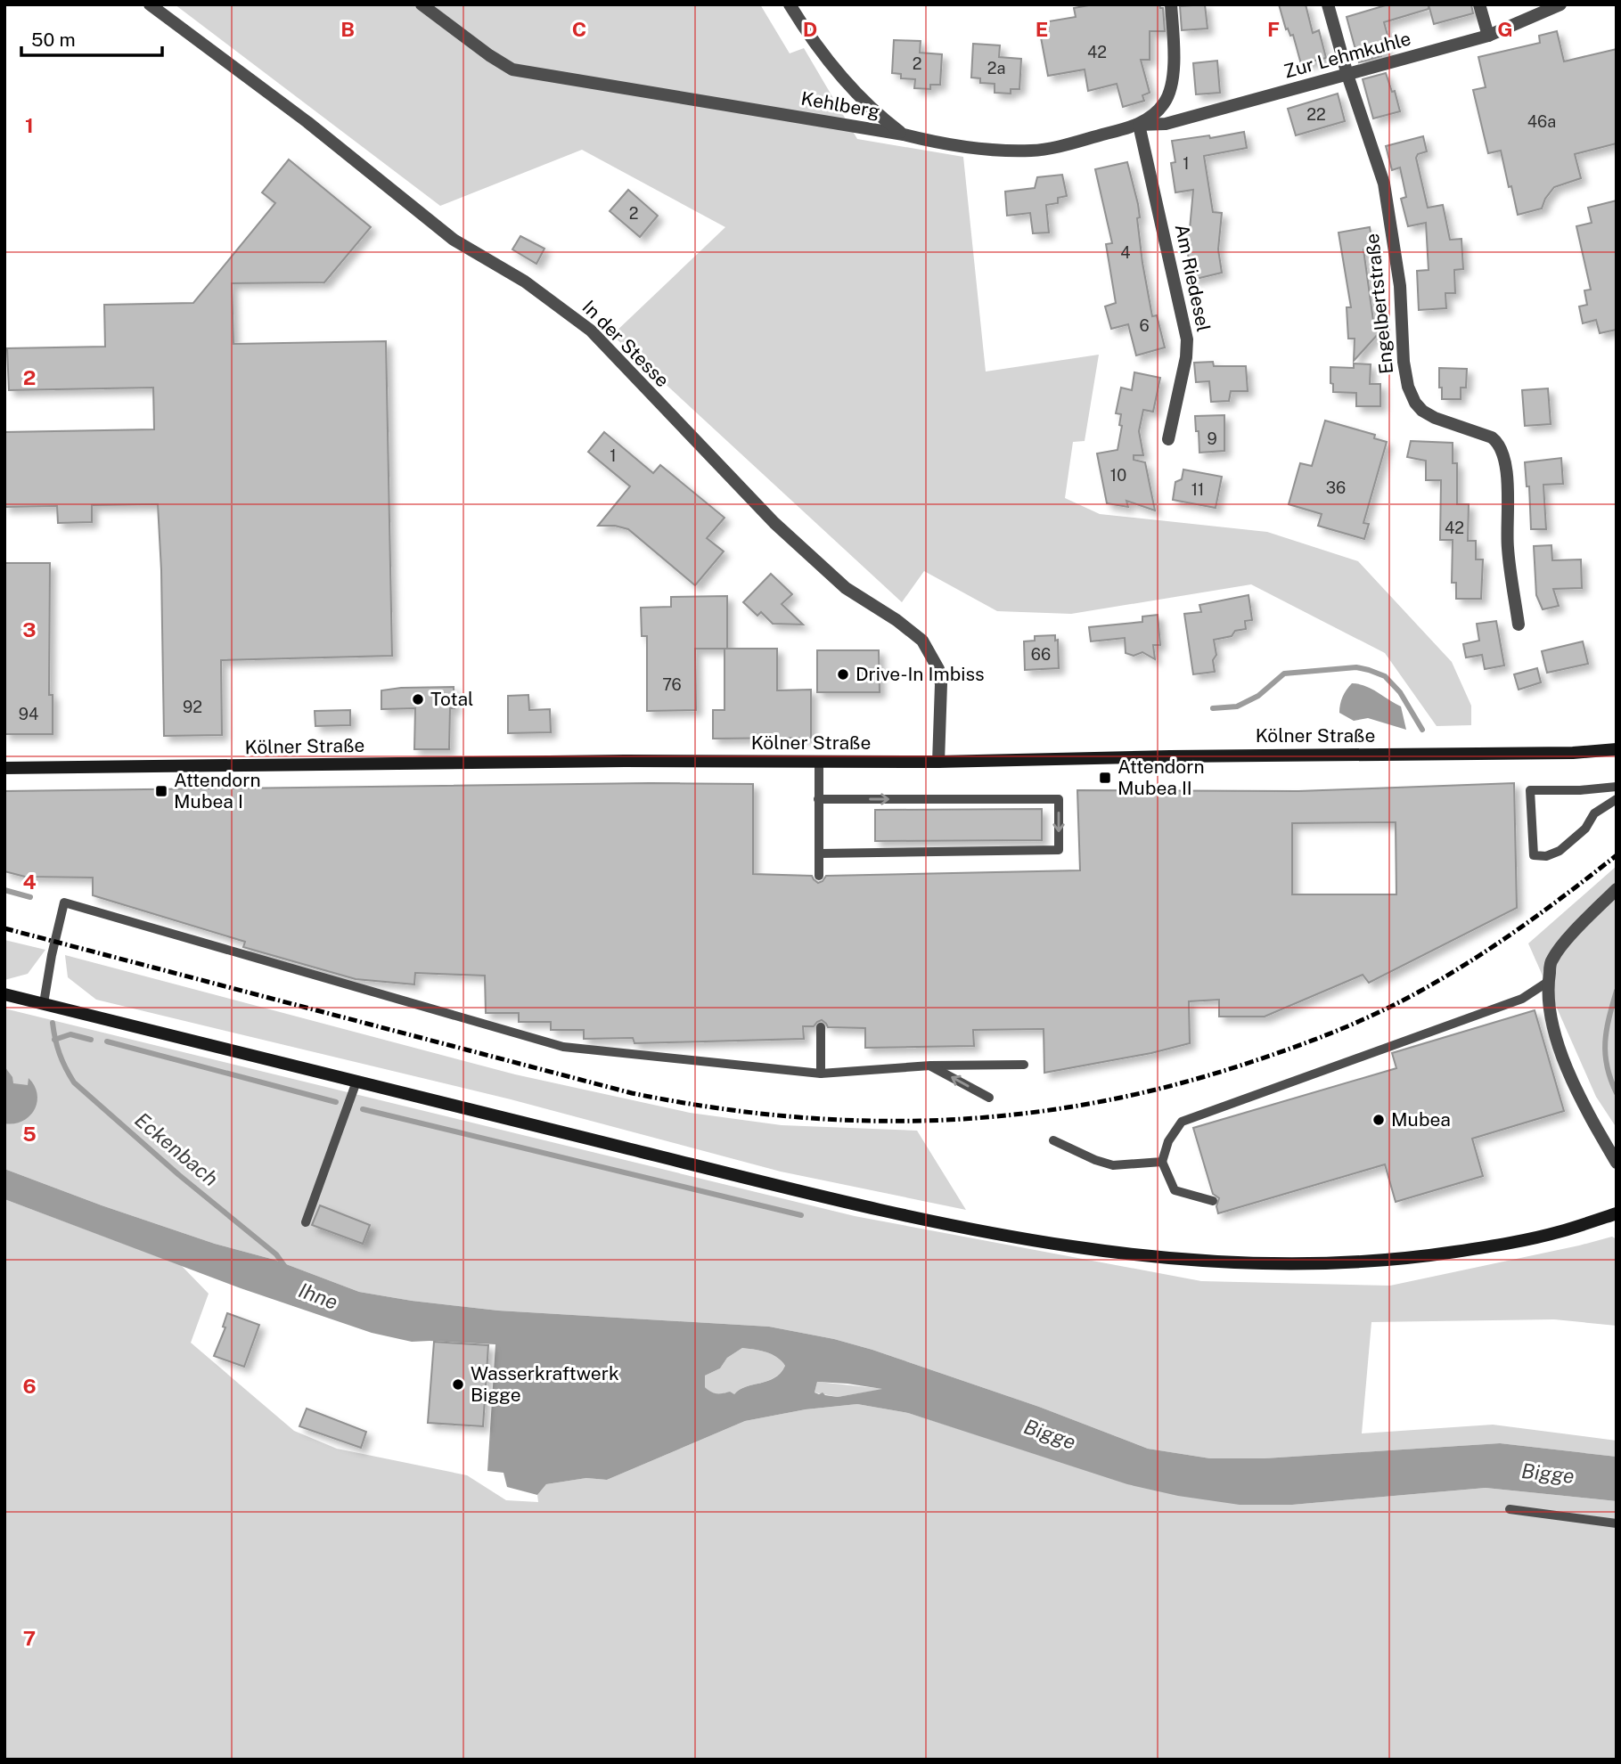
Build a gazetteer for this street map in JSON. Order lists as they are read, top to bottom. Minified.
{"streets":{"main road":["Kölner Straße"],"street":["Zur Lehmkuhle","Kehlberg","Am Riedesel","Engelbertstraße","In der Stesse"]},"crossings":[["Zur Lehmkuhle","Kehlberg"],["Zur Lehmkuhle","Am Riedesel"],["Zur Lehmkuhle","Engelbertstraße"],["Kehlberg","Am Riedesel"],["In der Stesse","Kölner Straße"]],"water":["Eckenbach","Ihne","Bigge"],"places":{"other":["Drive-In Imbiss","Total","Mubea","Wasserkraftwerk Bigge"],"transit":["Attendorn Mubea II","Attendorn Mubea I"]},"house_numbers":["42","2","2a","22","46a","1","2","4","6","9","1","10","36","11","42","66","76","92","94"],"scale_bar":"50 m","grid":{"columns":["B","C","D","E","F","G"],"rows":["1","2","3","4","5","6","7"]}}
